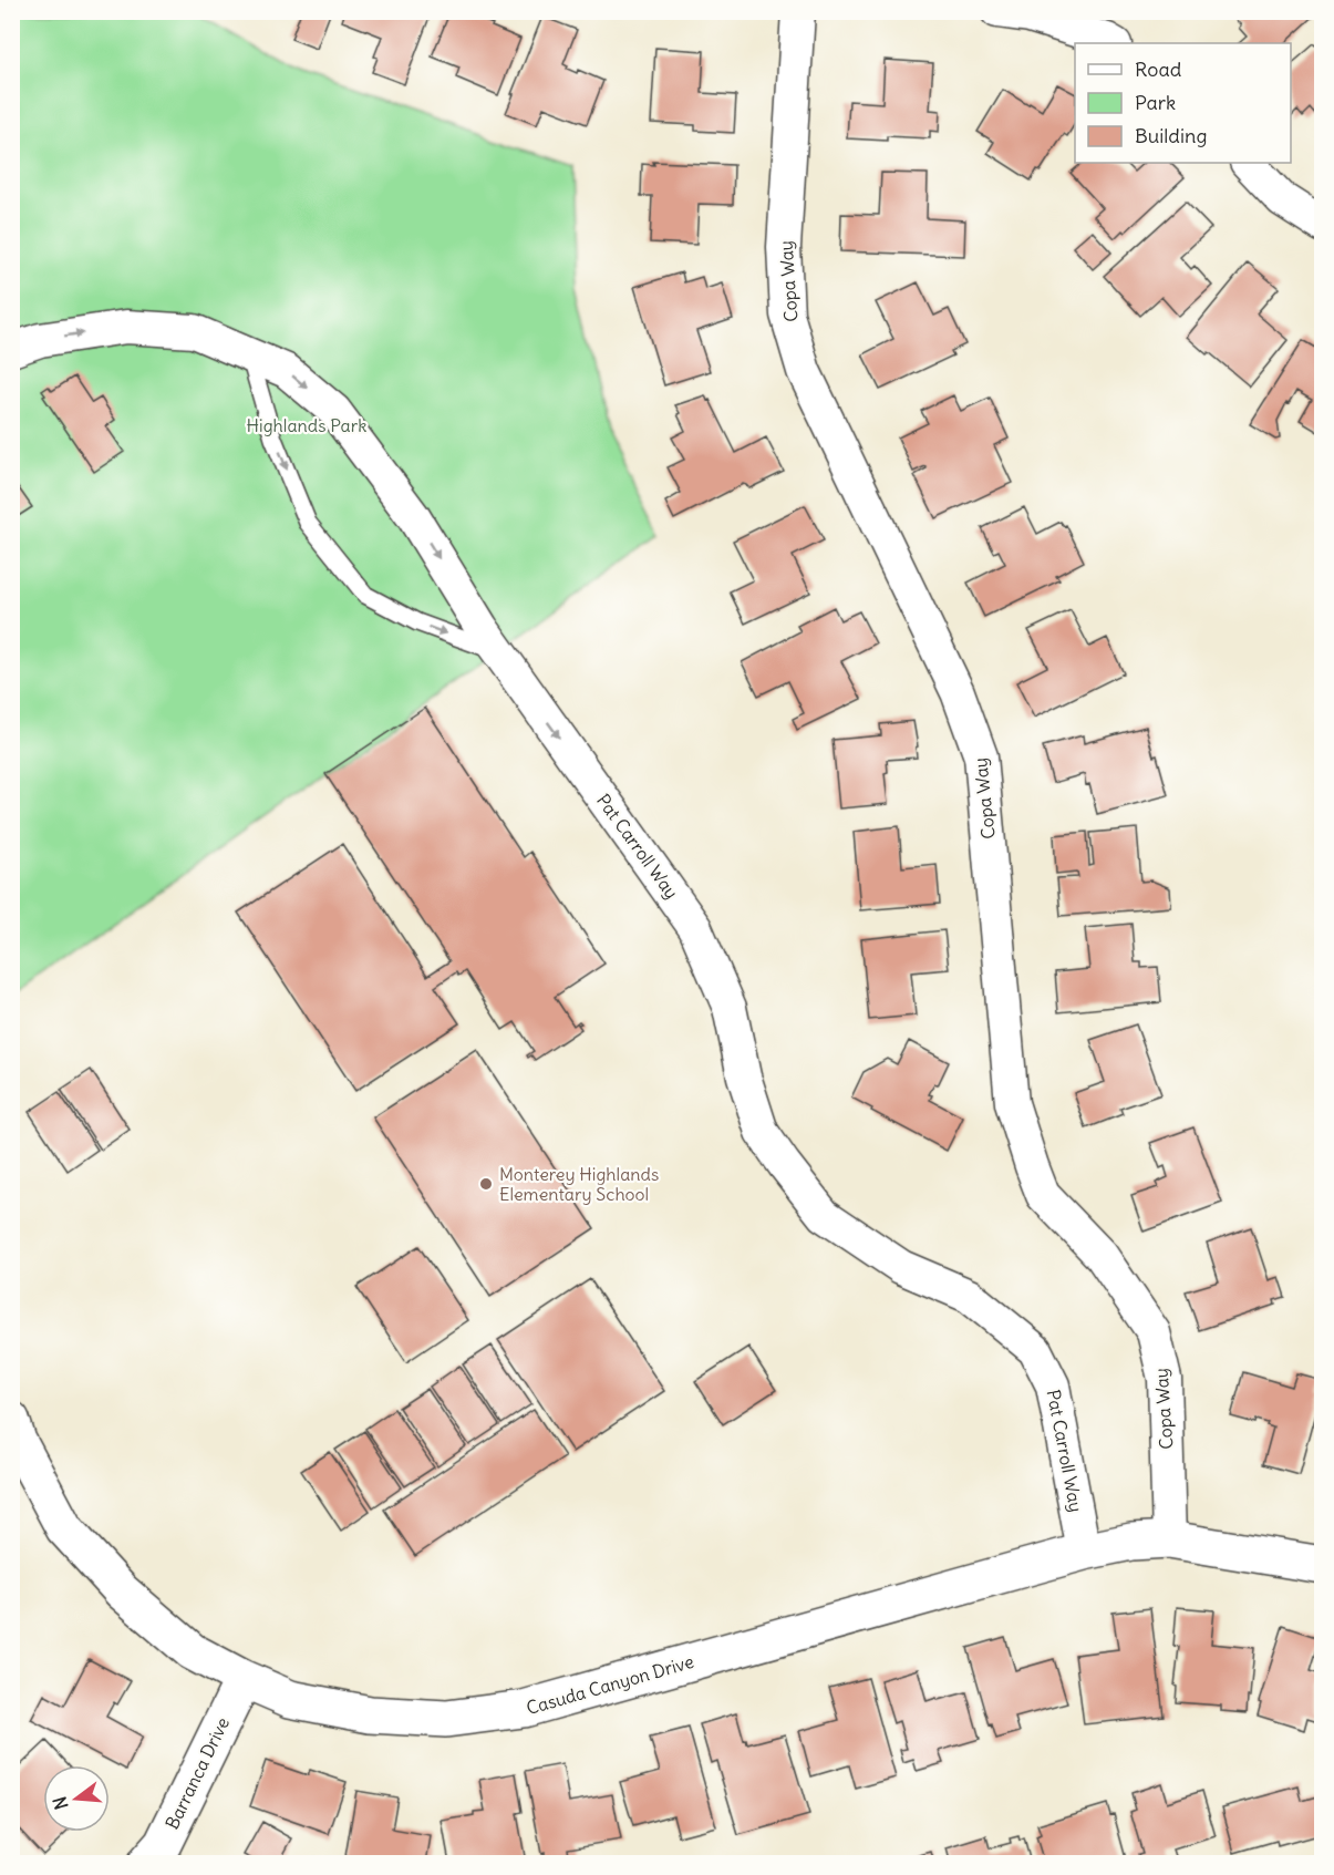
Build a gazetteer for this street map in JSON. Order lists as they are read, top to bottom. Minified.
{"streets":{"street":["Copa Way","Pat Carroll Way","Casuda Canyon Drive","Barranca Drive"]},"crossings":[["Copa Way","Casuda Canyon Drive"],["Pat Carroll Way","Casuda Canyon Drive"],["Casuda Canyon Drive","Barranca Drive"]],"one_way":["Pat Carroll Way"],"parks":["Highlands Park"],"places":["Monterey Highlands Elementary School"],"legend":["Road","Park","Building"],"north":"left"}
